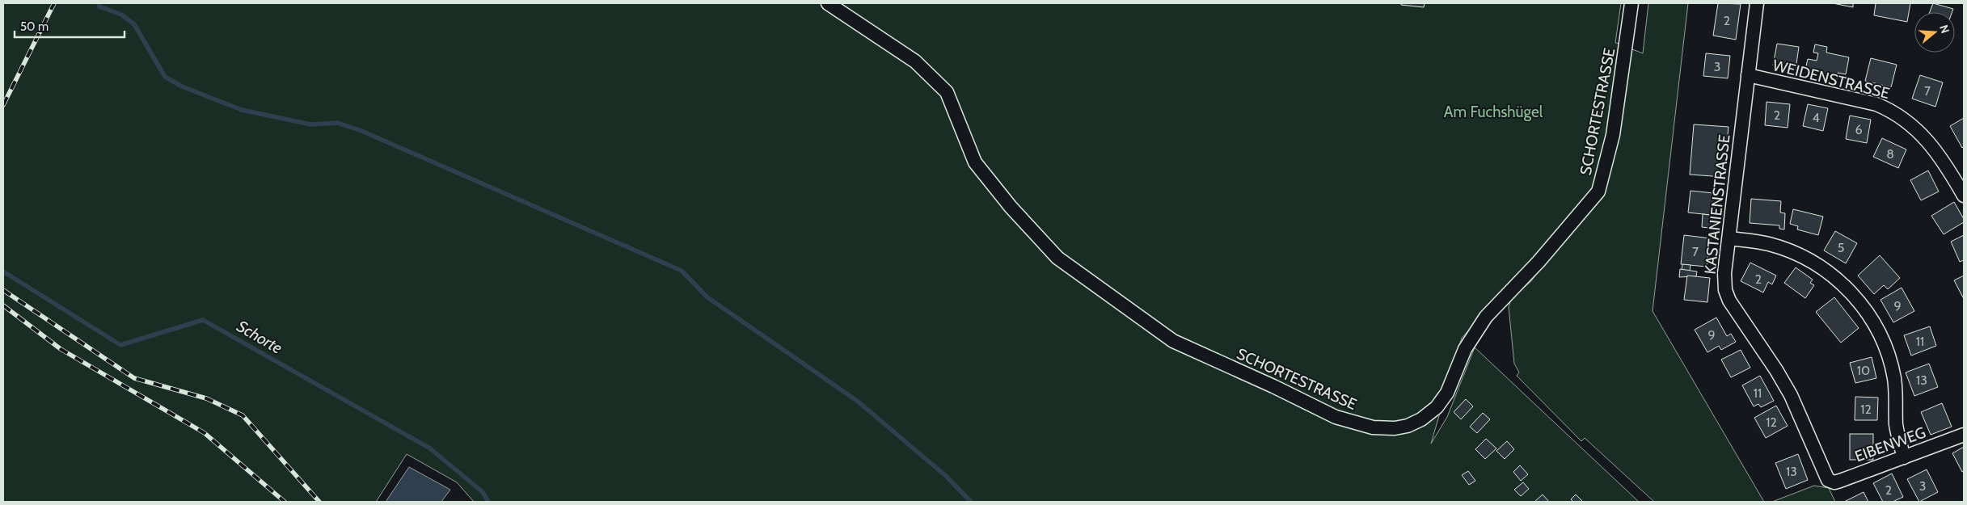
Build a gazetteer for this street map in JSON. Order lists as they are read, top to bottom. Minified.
{"streets":{"street":["WEIDENSTRASSE","SCHORTESTRASSE","KASTANIENSTRASSE","EIBENWEG"]},"crossings":[["WEIDENSTRASSE","KASTANIENSTRASSE"],["KASTANIENSTRASSE","EIBENWEG"]],"water":["Schorte"],"parks":["Am Fuchshügel"],"house_numbers":["2","3","7","2","4","6","8","5","7","2","9","9","11","10","13","11","12","12","13","3","2"],"scale_bar":"50 m","north":"right"}
